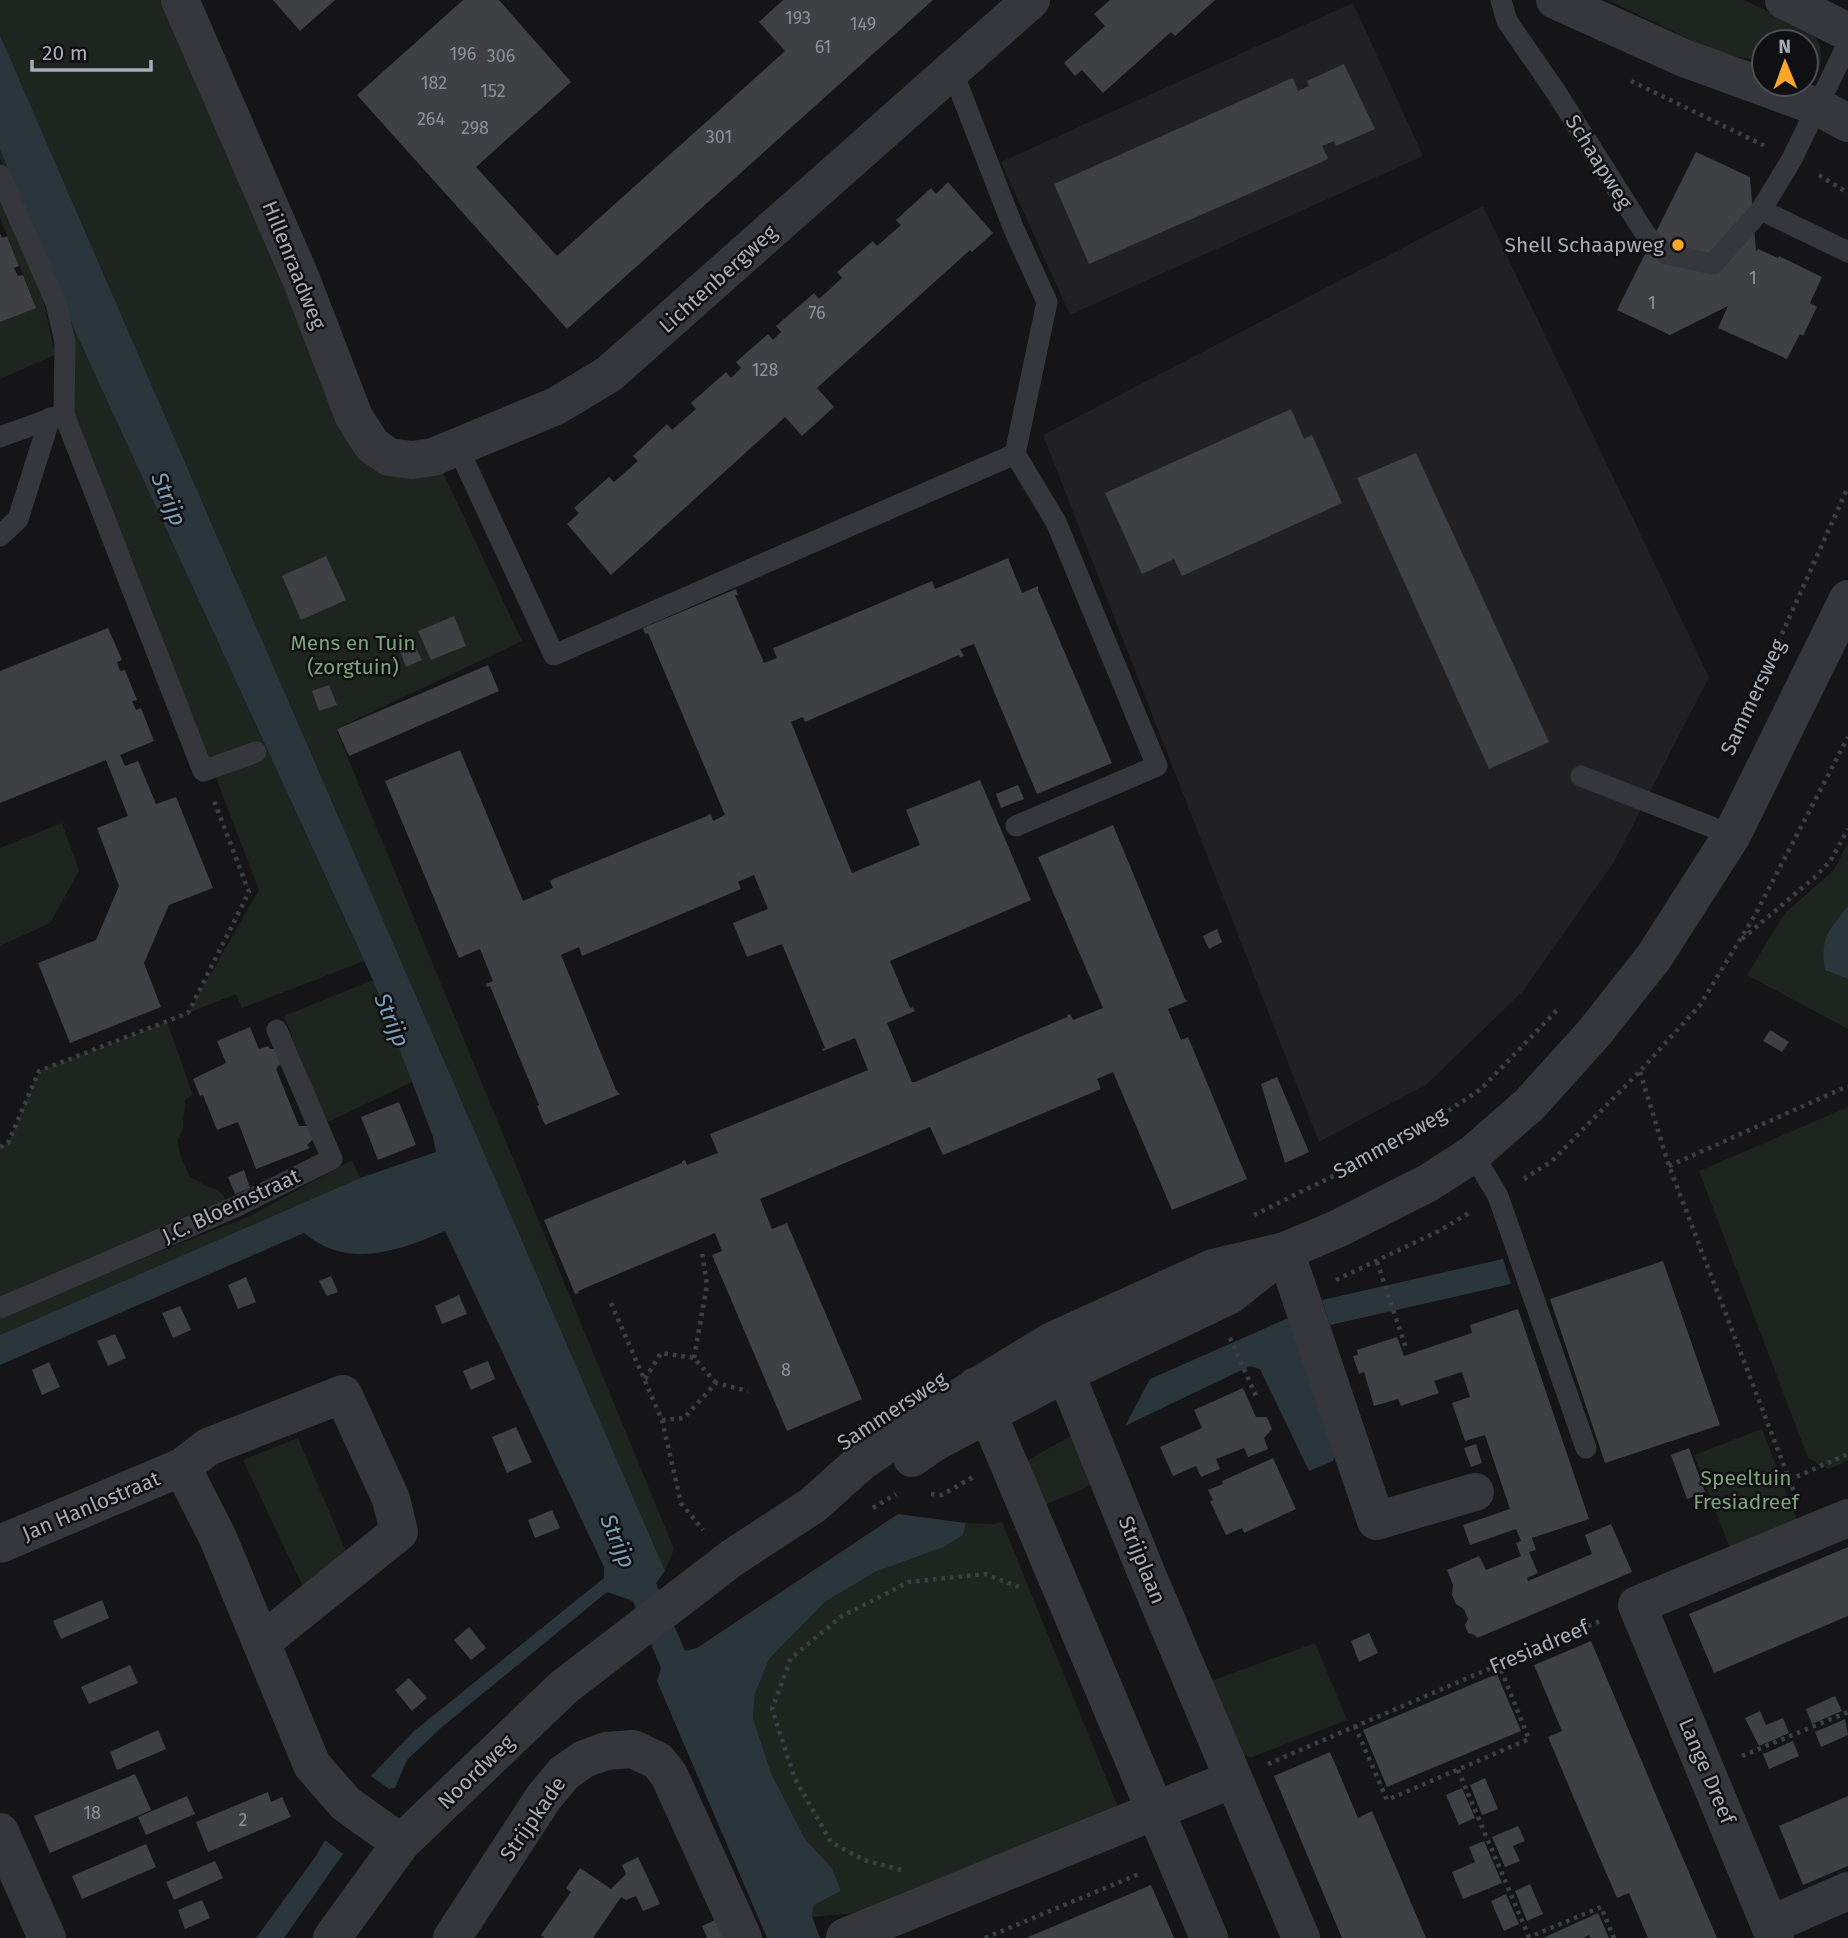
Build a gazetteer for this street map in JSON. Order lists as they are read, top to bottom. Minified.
{"streets":{"street":["Hillenraadweg","Lichtenbergweg","Sammersweg","Jan Hanlostraat","Strijplaan","Lange Dreef","Noordweg","Strijpkade"],"lane":["Schaapweg","J.C. Bloemstraat"],"path":["Fresiadreef"]},"crossings":[["Hillenraadweg","Lichtenbergweg"],["Sammersweg","Strijplaan"],["Sammersweg","Noordweg"],["Jan Hanlostraat","Noordweg"],["Strijplaan","Fresiadreef"],["Fresiadreef","Lange Dreef"]],"water":["Strijp"],"parks":["Mens en Tuin (zorgtuin)","Speeltuin Fresiadreef"],"places":["Shell Schaapweg"],"house_numbers":["193","149","61","196","306","182","152","264","298","301","1","1","76","128","8","18","2"],"scale_bar":"20 m","north":"top"}
